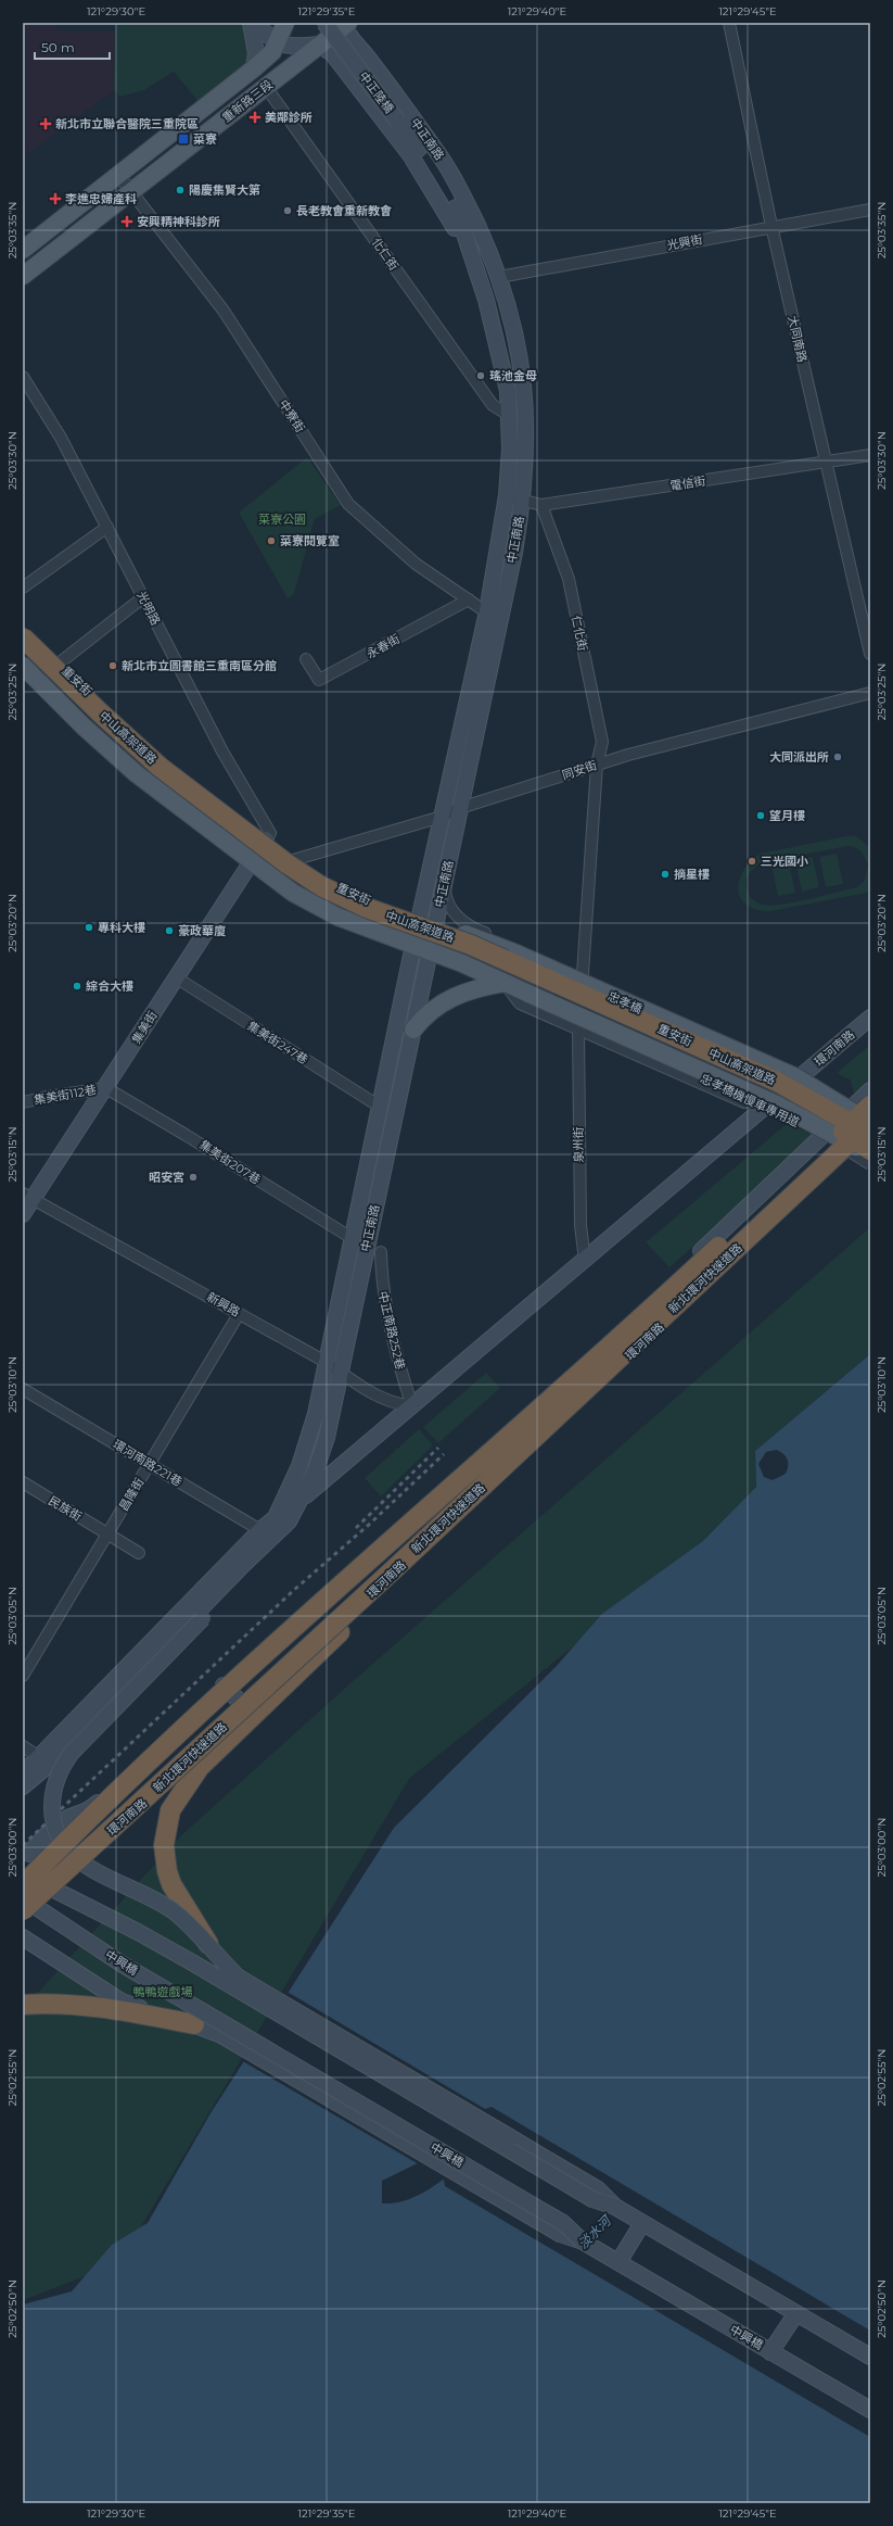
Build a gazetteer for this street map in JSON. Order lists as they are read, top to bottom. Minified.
{"streets":{"highway":["中山高架道路","新北環河快速道路"],"main road":["中正陸橋","重新路三段","中正南路","重安街","忠孝橋","集美街","環河南路","中興橋"],"street":["光興街","化仁街","大同南路","中寮街","電信街","光明路","仁化街","永春街","同安街","集美街247巷","集美街112巷","忠孝橋機慢車專用道","泉州街","集美街207巷","新興路","中正南路252巷","環河南路221巷","昌隆街","民族街"]},"crossings":[["中正陸橋","中正南路"],["重新路三段","中正南路"],["重新路三段","化仁街"],["重新路三段","中寮街"],["中正南路","光興街"],["中正南路","化仁街"],["中正南路","中寮街"],["中正南路","電信街"],["中正南路","重安街"],["中正南路","同安街"],["中正南路","集美街247巷"],["中正南路","環河南路"],["中正南路","集美街207巷"],["中正南路","新興路"],["光興街","大同南路"],["大同南路","電信街"],["中寮街","永春街"],["電信街","仁化街"],["光明路","重安街"],["光明路","集美街"],["仁化街","同安街"],["重安街","中山高架道路"],["重安街","同安街"],["重安街","忠孝橋"],["重安街","集美街"],["重安街","環河南路"],["重安街","泉州街"],["重安街","新北環河快速道路"],["中山高架道路","忠孝橋"],["中山高架道路","環河南路"],["中山高架道路","新北環河快速道路"],["忠孝橋","環河南路"],["忠孝橋","新北環河快速道路"],["集美街","集美街247巷"],["集美街","集美街112巷"],["集美街","集美街207巷"],["集美街","新興路"],["環河南路","泉州街"],["環河南路","新北環河快速道路"],["環河南路","新興路"],["環河南路","中正南路252巷"],["集美街112巷","集美街207巷"],["新興路","中正南路252巷"],["新興路","昌隆街"],["環河南路221巷","昌隆街"],["昌隆街","民族街"]],"water":["淡水河"],"parks":["菜寮公園","鴨鴨遊戲場"],"places":{"health":["美鄰診所","新北市立聯合醫院三重院區","李進忠婦產科","安興精神科診所"],"transit":["菜寮"],"other":["陽慶集賢大第","長老教會重新教會","瑤池金母","菜寮閱覽室","新北市立圖書館三重南區分館","大同派出所","望月樓","三光國小","摘星樓","專科大樓","豪政華廈","綜合大樓","昭安宮"]},"scale_bar":"50 m","coordinates":["121°29'30\"E","121°29'35\"E","121°29'40\"E","121°29'45\"E","25°03'35\"N","25°03'30\"N","25°03'25\"N","25°03'20\"N","25°03'15\"N","25°03'10\"N","25°03'05\"N","25°03'00\"N","25°02'55\"N","25°02'50\"N"]}
